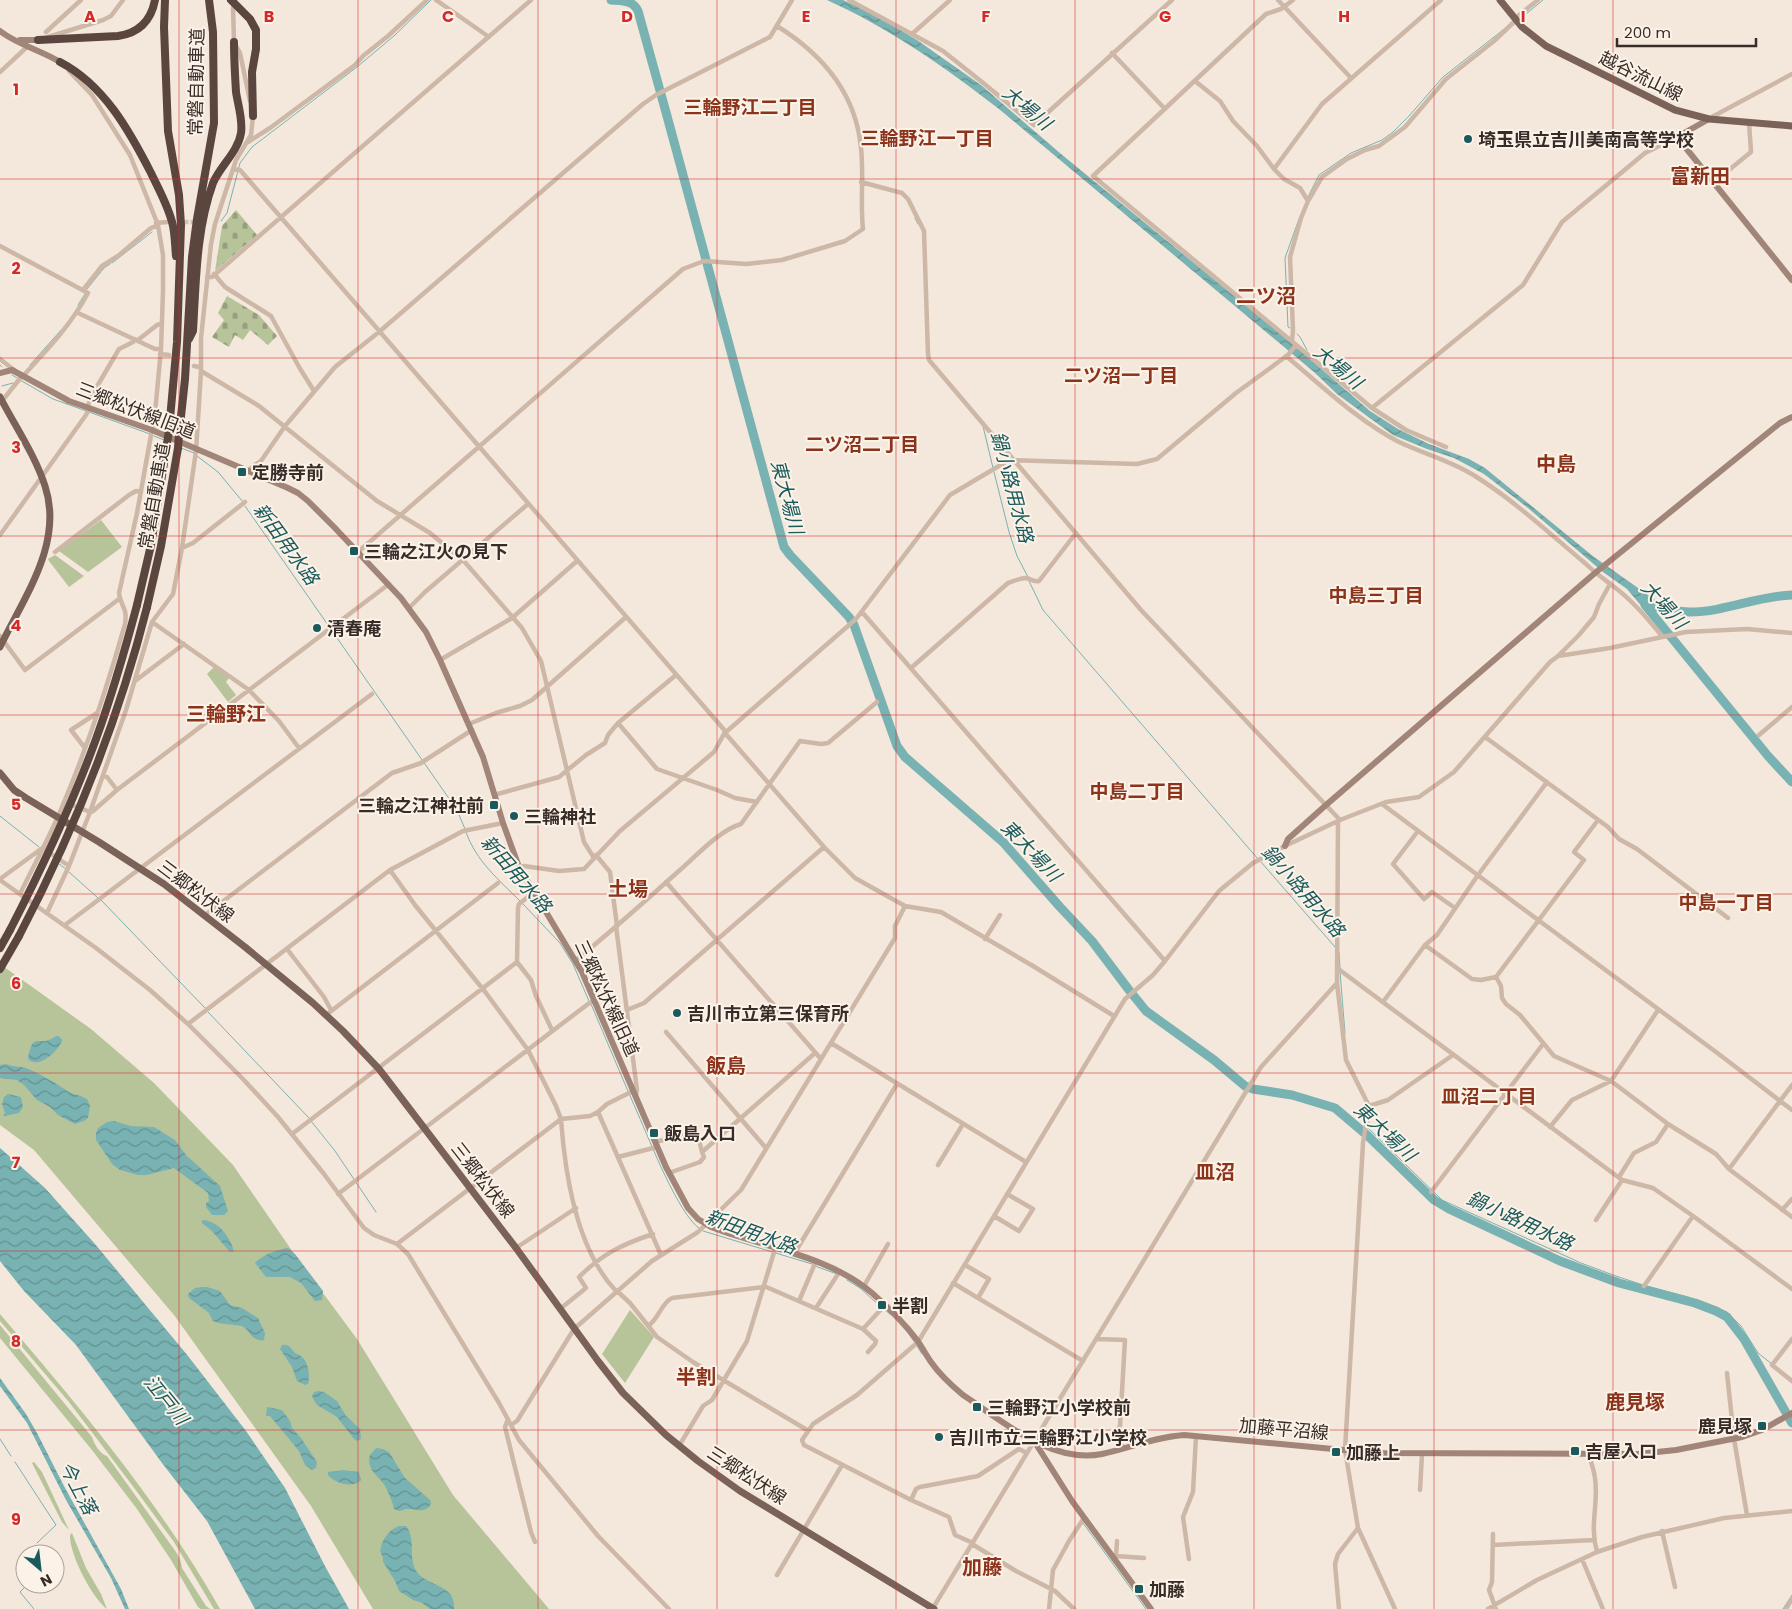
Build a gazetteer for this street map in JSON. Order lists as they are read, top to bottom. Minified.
{"streets":{"highway":["常磐自動車道"],"main road":["越谷流山線","三郷松伏線"],"street":["三郷松伏線旧道","加藤平沼線"]},"crossings":[["三郷松伏線旧道","加藤平沼線"]],"districts":["三輪野江二丁目","三輪野江一丁目","富新田","二ツ沼","二ツ沼一丁目","二ツ沼二丁目","中島","中島三丁目","三輪野江","中島二丁目","土場","中島一丁目","飯島","皿沼二丁目","皿沼","半割","鹿見塚","加藤"],"water":["大場川","鍋小路用水路","東大場川","新田用水路","江戸川","今上落"],"places":{"other":["埼玉県立吉川美南高等学校","清春庵","三輪神社","吉川市立第三保育所","吉川市立三輪野江小学校"],"transit":["定勝寺前","三輪之江火の見下","三輪之江神社前","飯島入口","半割","三輪野江小学校前","鹿見塚","吉屋入口","加藤上","加藤"]},"scale_bar":"200 m","north":"bottom right","grid":{"columns":["A","B","C","D","E","F","G","H","I"],"rows":["1","2","3","4","5","6","7","8","9"]}}
